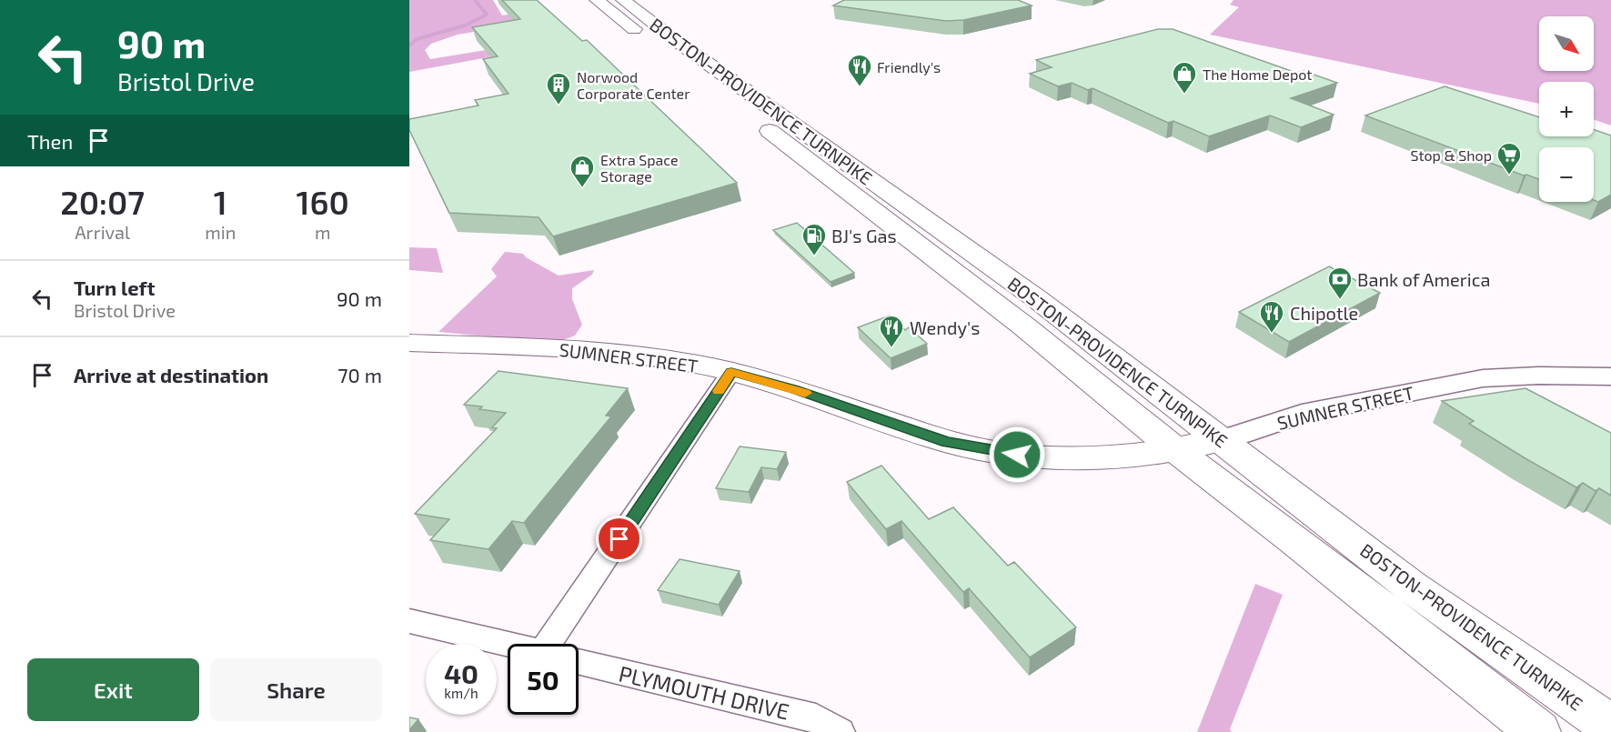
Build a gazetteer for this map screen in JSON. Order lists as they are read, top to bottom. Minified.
{"streets":{"main road":["BOSTON-PROVIDENCE TURNPIKE","SUMNER STREET"],"street":["PLYMOUTH DRIVE"]},"crossings":[["BOSTON-PROVIDENCE TURNPIKE","SUMNER STREET"]],"places":{"restaurant":["Friendly's","Chipotle","Wendy's"],"shop":["The Home Depot","Extra Space Storage"],"building":["Norwood Corporate Center"],"supermarket":["Stop & Shop"],"fuel station":["BJ's Gas"],"bank":["Bank of America"]},"north":"bottom right","page":{"turn":["90 m","Bristol Drive"],"map_buttons":["+","−"],"then":"Then","eta":["20:07","Arrival","1","min","160","m"],"list":[{"name":"Turn left","note":"Bristol Drive","value":"90 m"},{"name":"Arrive at destination","value":"70 m"}],"speed":"40 km/h","limit":"50","buttons":["Exit","Share"]}}
